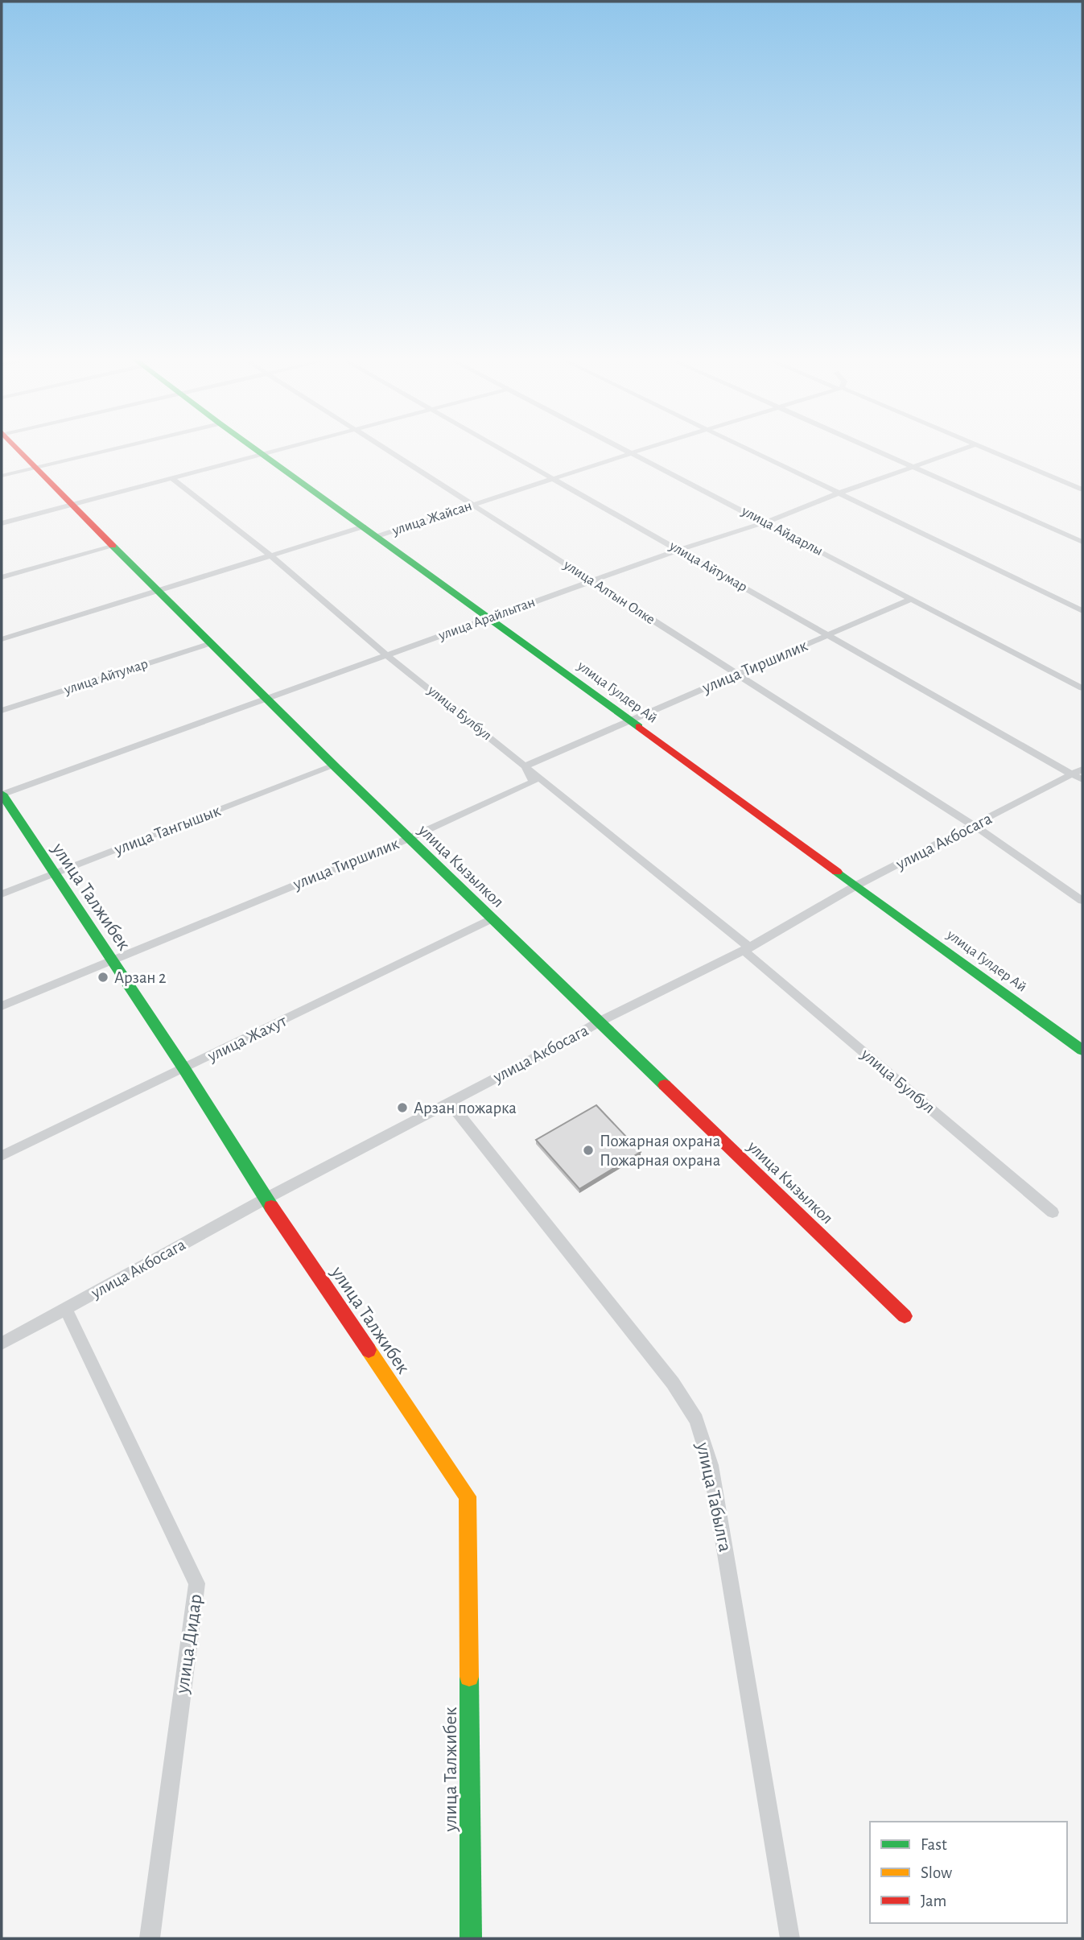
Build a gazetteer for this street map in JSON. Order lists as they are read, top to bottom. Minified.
{"streets":{"street":["улица Жайсан","улица Айдарлы","улица Айтумар","улица Алтын Олке","улица Арайлытан","улица Тиршилик","улица Гулдер Ай","улица Булбул","улица Тангышык","улица Акбосага","улица Кызылкол","улица Талжибек","улица Жахут","улица Табылга","улица Дидар"]},"crossings":[["улица Жайсан","улица Айдарлы"],["улица Жайсан","улица Айтумар"],["улица Жайсан","улица Алтын Олке"],["улица Жайсан","улица Гулдер Ай"],["улица Айдарлы","улица Арайлытан"],["улица Айдарлы","улица Тиршилик"],["улица Айтумар","улица Арайлытан"],["улица Айтумар","улица Тиршилик"],["улица Айтумар","улица Акбосага"],["улица Айтумар","улица Кызылкол"],["улица Алтын Олке","улица Арайлытан"],["улица Алтын Олке","улица Тиршилик"],["улица Алтын Олке","улица Акбосага"],["улица Арайлытан","улица Гулдер Ай"],["улица Арайлытан","улица Булбул"],["улица Арайлытан","улица Кызылкол"],["улица Арайлытан","улица Талжибек"],["улица Тиршилик","улица Гулдер Ай"],["улица Тиршилик","улица Булбул"],["улица Тиршилик","улица Кызылкол"],["улица Тиршилик","улица Талжибек"],["улица Гулдер Ай","улица Акбосага"],["улица Булбул","улица Акбосага"],["улица Тангышык","улица Кызылкол"],["улица Тангышык","улица Талжибек"],["улица Акбосага","улица Кызылкол"],["улица Акбосага","улица Талжибек"],["улица Акбосага","улица Табылга"],["улица Акбосага","улица Дидар"],["улица Кызылкол","улица Жахут"],["улица Талжибек","улица Жахут"]],"places":["Арзан 2","Арзан пожарка","Пожарная охрана Пожарная охрана"],"legend":["Fast","Slow","Jam"]}
